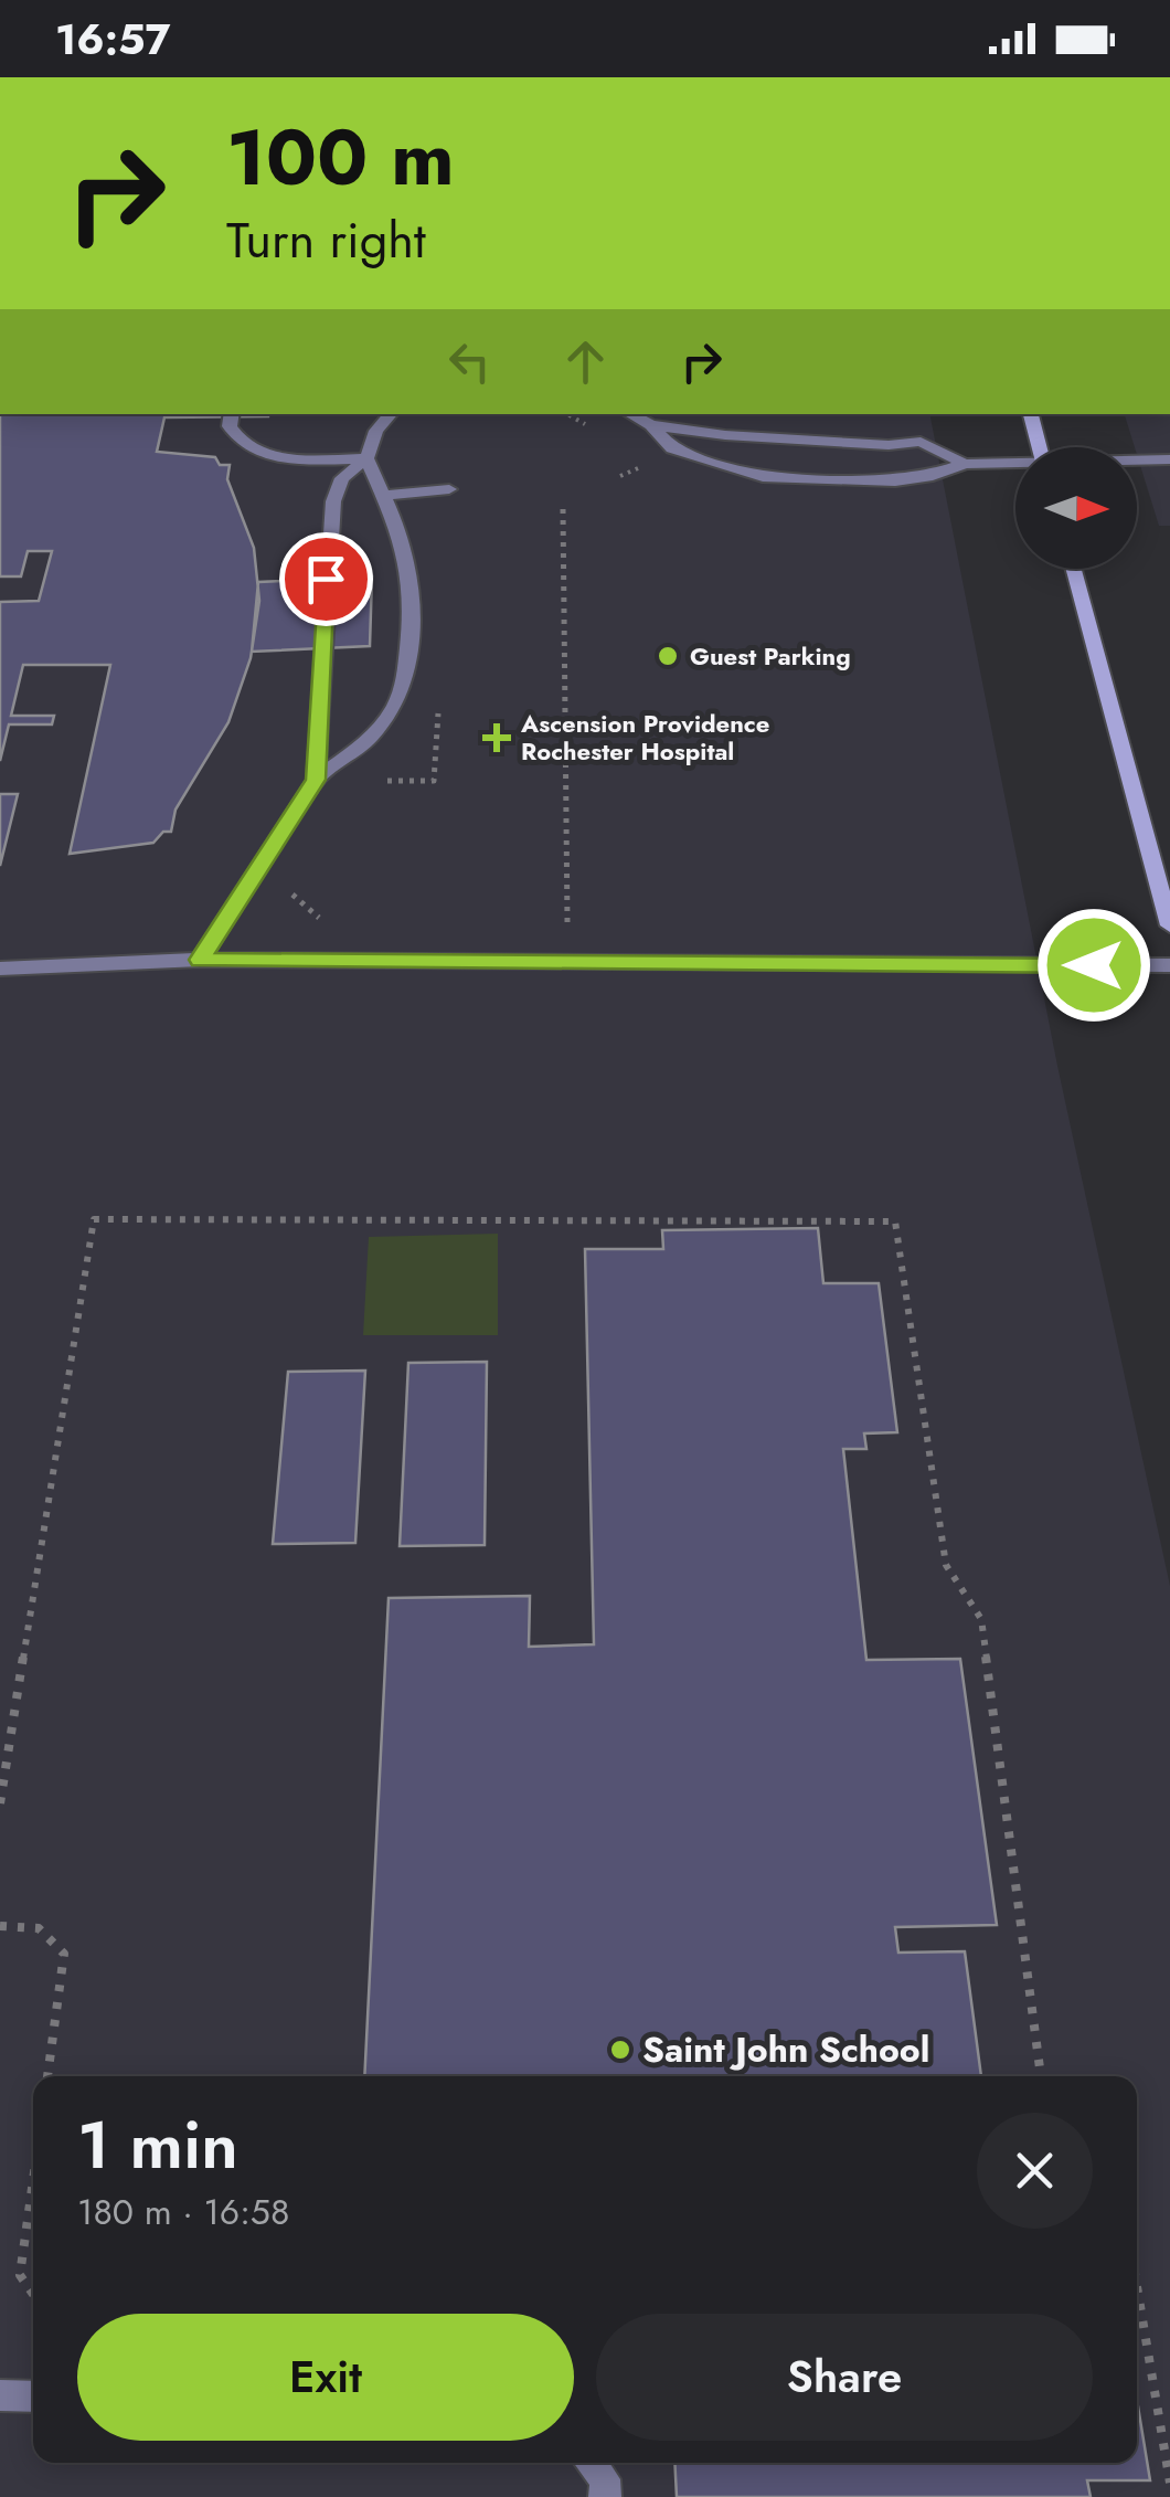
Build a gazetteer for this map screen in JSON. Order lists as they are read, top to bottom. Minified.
{"places":{"other":["Guest Parking","Saint John School"],"health":["Ascension Providence Rochester Hospital"]},"north":"right","page":{"status":"16:57","turn":["100 m","Turn right"],"heading":["1 min","180 m · 16:58"],"buttons":["Exit","Share"]}}
